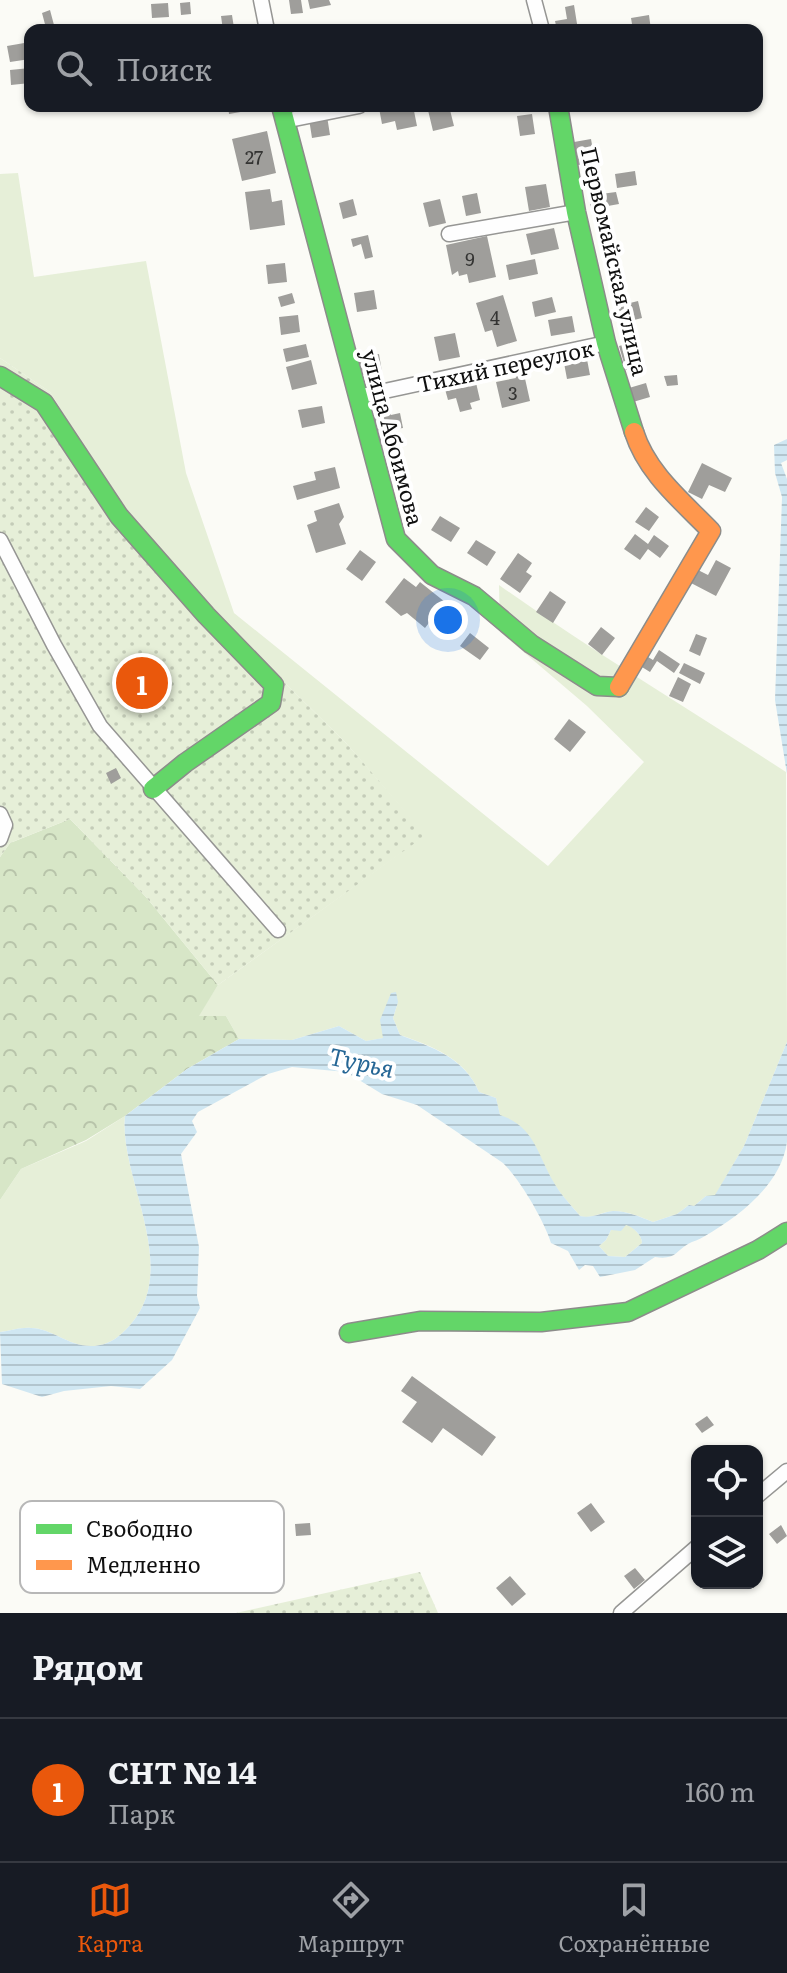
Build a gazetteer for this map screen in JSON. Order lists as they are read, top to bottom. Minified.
{"streets":{"street":["Первомайская улица","Тихий переулок","улица Абоимова"]},"crossings":[["Первомайская улица","Тихий переулок"],["Первомайская улица","улица Абоимова"],["Тихий переулок","улица Абоимова"]],"water":["Турья"],"house_numbers":["27","9","4","3"],"legend":["Свободно","Медленно"],"page":{"search":"Поиск","pins":"1","heading":"Рядом","list":[{"mark":"1","name":"СНТ № 14","note":"Парк","value":"160 m"}],"nav":["Карта","Маршрут","Сохранённые"]}}
